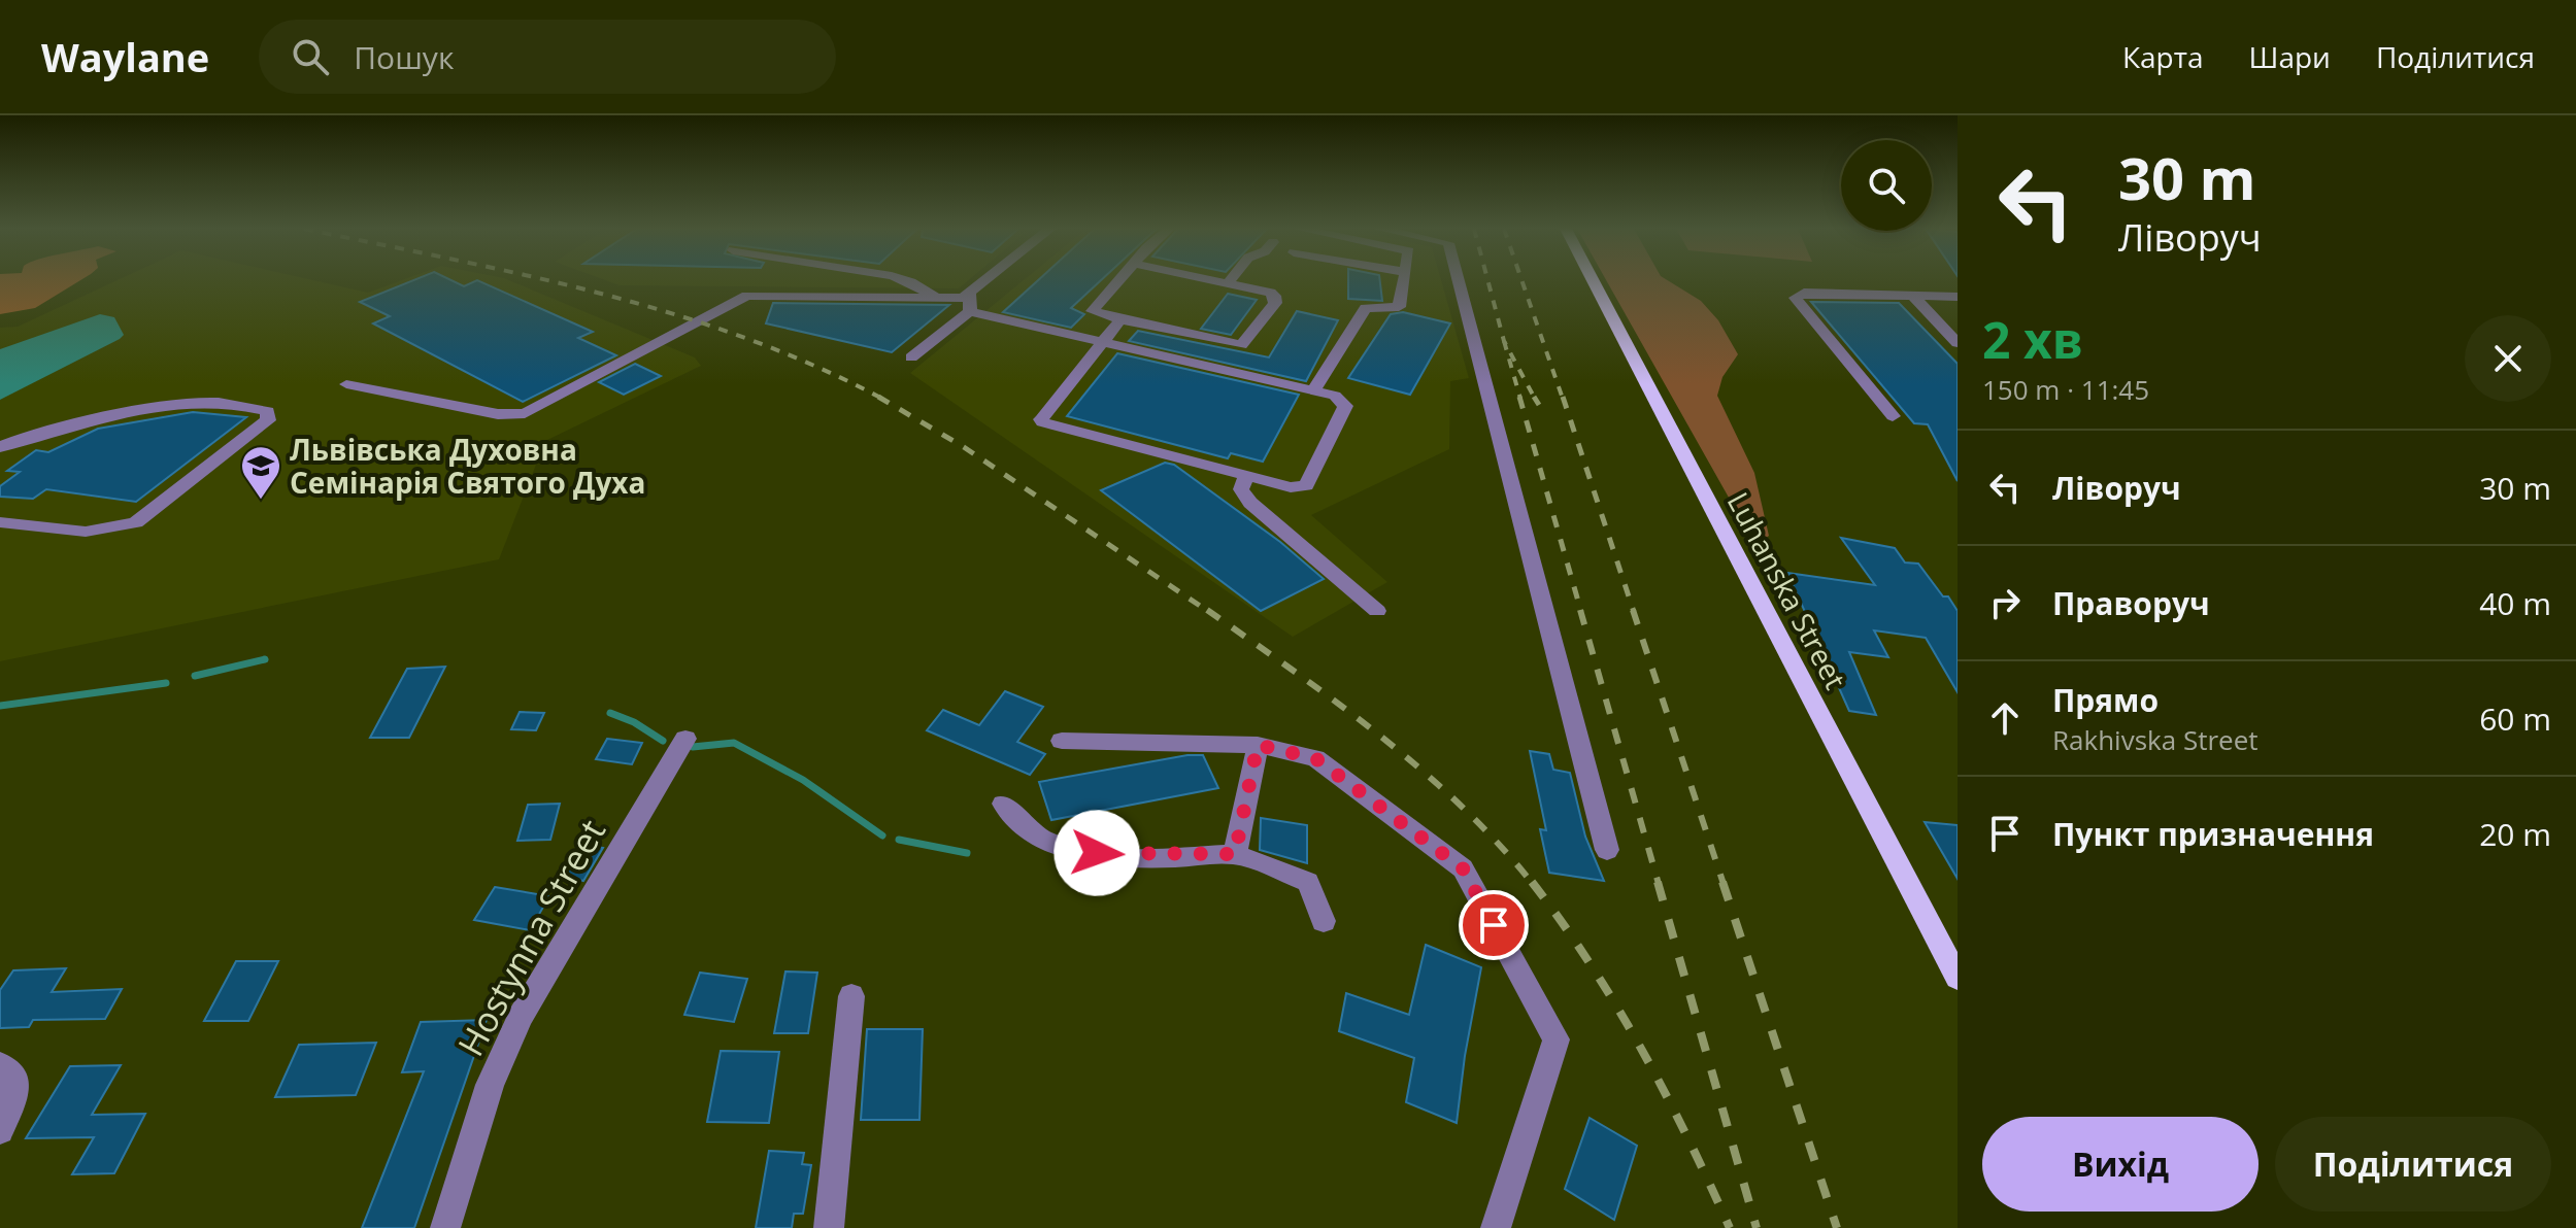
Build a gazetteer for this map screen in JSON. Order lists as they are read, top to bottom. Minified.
{"streets":{"main road":["Luhanska Street"],"street":["Hostynna Street"]},"places":{"school or university":["Львівська Духовна Семінарія Святого Духа"]},"page":{"header":"Waylane","search":"Пошук","nav":["Карта","Шари","Поділитися"],"turn":["30 m","Ліворуч"],"heading":["2 хв","150 m · 11:45"],"list":[{"name":"Ліворуч","value":"30 m"},{"name":"Праворуч","value":"40 m"},{"name":"Прямо","note":"Rakhivska Street","value":"60 m"},{"name":"Пункт призначення","value":"20 m"}],"buttons":["Вихід","Поділитися"]}}
